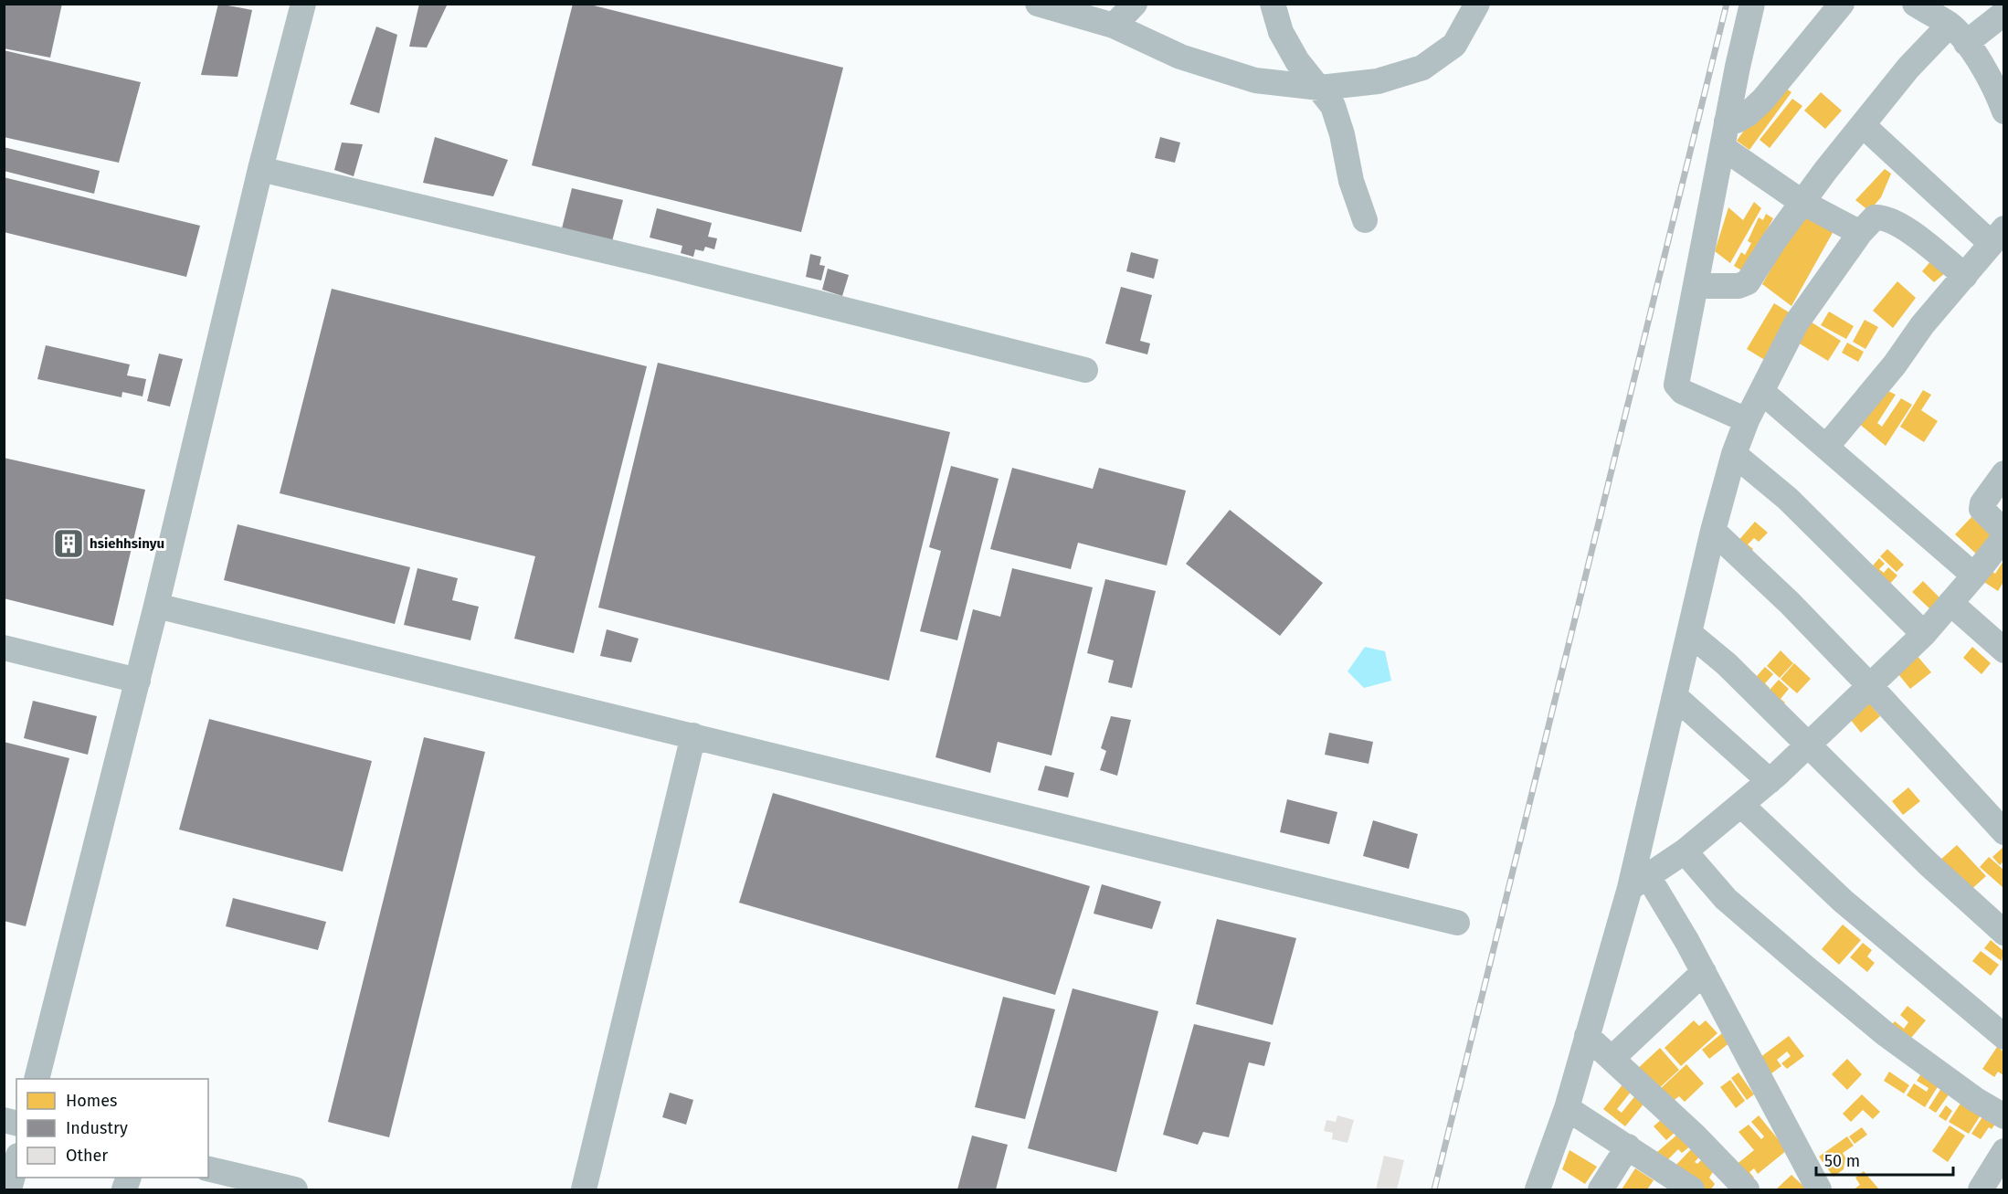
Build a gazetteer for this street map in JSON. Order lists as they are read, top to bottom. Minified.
{"places":{"building":["hsiehhsinyu"]},"legend":["Homes","Industry","Other"],"scale_bar":"50 m"}
